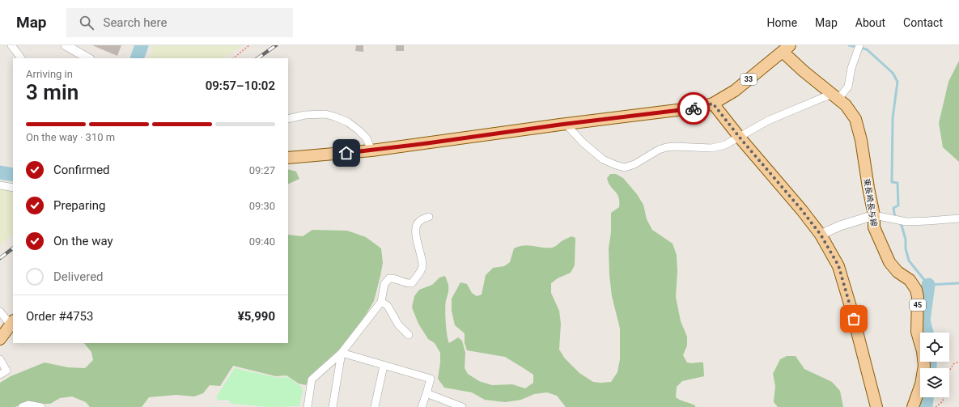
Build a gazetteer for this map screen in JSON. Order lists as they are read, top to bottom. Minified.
{"streets":{"main road":["33","東長崎長与線","45"]},"crossings":[["33","東長崎長与線"]],"page":{"header":"Map","search":"Search here","nav":["Home","Map","About","Contact"],"heading":["3 min","Arriving in","09:57–10:02"],"panel":["Order #4753","¥5,990"],"bar":"On the way · 310 m","list":[["Confirmed","09:27"],["Preparing","09:30"],["On the way","09:40"],"Delivered"]}}
